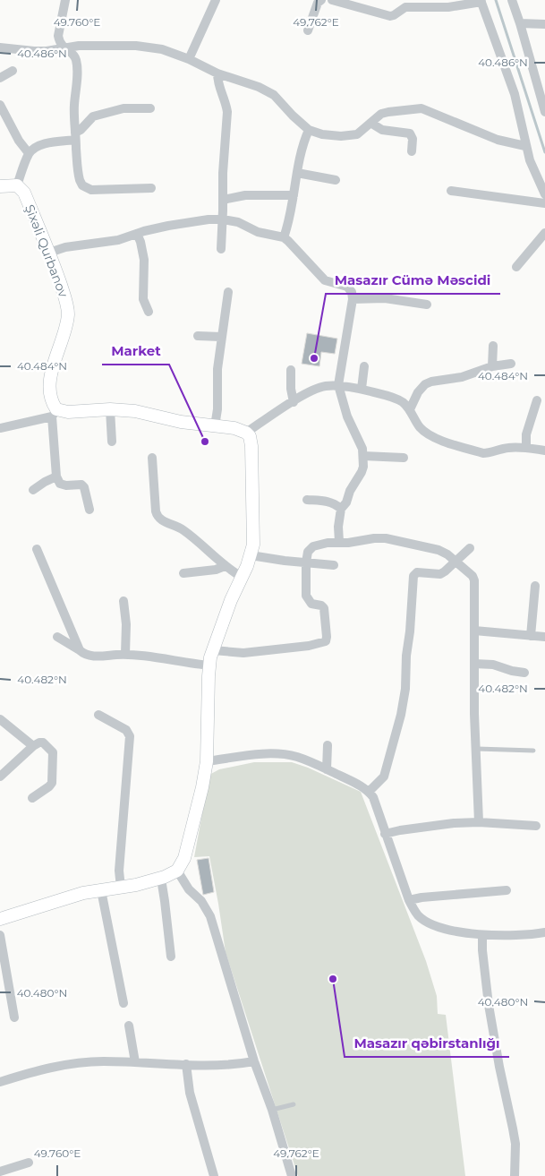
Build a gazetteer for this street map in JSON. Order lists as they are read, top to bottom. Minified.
{"streets":{"street":["Şixəli Qurbanov"]},"places":["Masazır Cümə Məscidi","Market","Masazır qəbirstanlığı"],"coordinates":["49.760°E","49.762°E","40.486°N","40.484°N","40.482°N","40.480°N"]}
